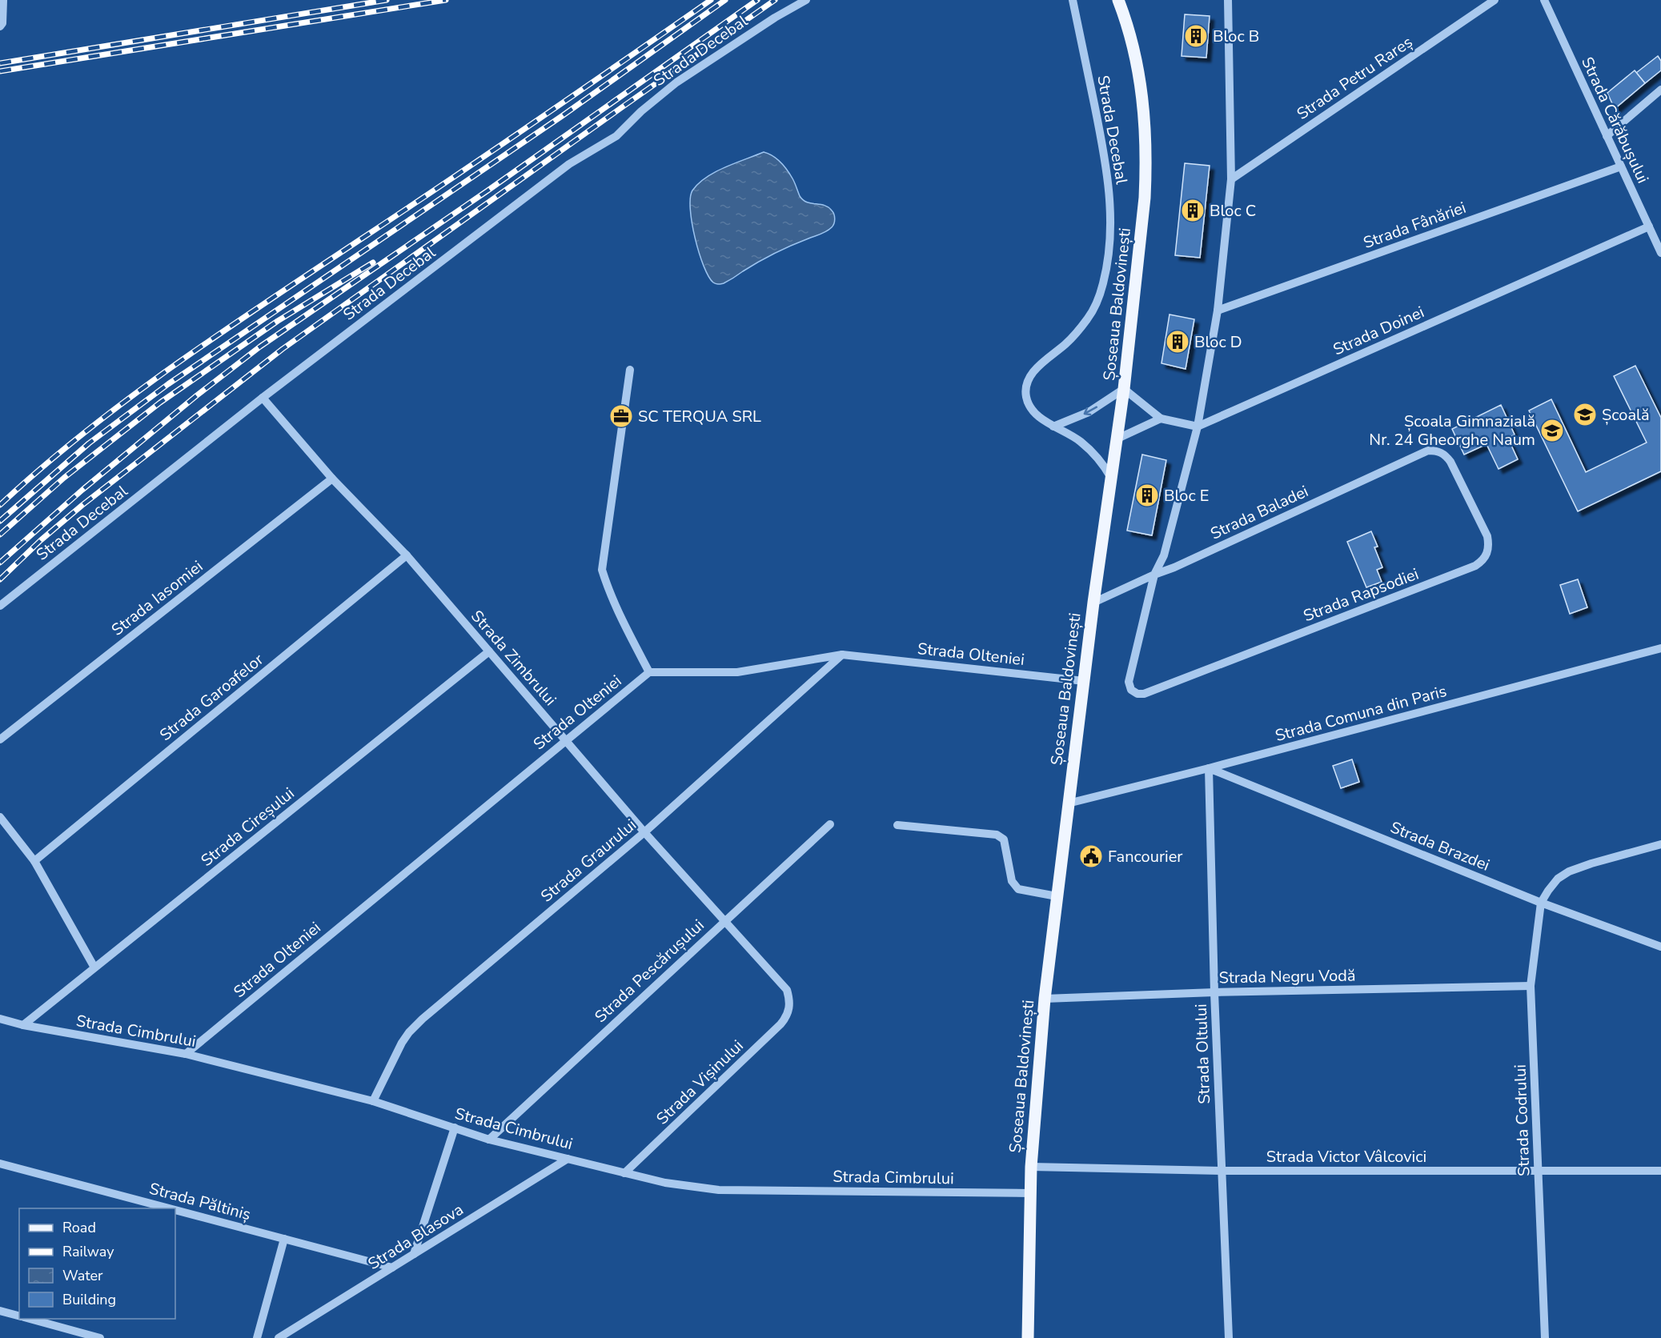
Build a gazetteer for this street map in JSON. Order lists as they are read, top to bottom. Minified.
{"streets":{"main road":["Șoseaua Baldovinești"],"street":["Strada Decebal","Strada Petru Rareș","Strada Cărăbușului","Strada Fânăriei","Strada Doinei","Strada Baladei","Strada Rapsodiei","Strada Iasomiei","Strada Olteniei","Strada Zimbrului","Strada Garoafelor","Strada Comuna din Paris","Strada Cireșului","Strada Brazdei","Strada Graurului","Strada Pescărușului","Strada Negru Vodă","Strada Cimbrului","Strada Oltului","Strada Vișinului","Strada Codrului","Strada Victor Vâlcovici","Strada Păltiniș","Strada Blasova"]},"crossings":[["Strada Decebal","Șoseaua Baldovinești"],["Strada Decebal","Strada Zimbrului"],["Strada Cărăbușului","Strada Fânăriei"],["Strada Cărăbușului","Strada Doinei"],["Șoseaua Baldovinești","Strada Baladei"],["Șoseaua Baldovinești","Strada Olteniei"],["Șoseaua Baldovinești","Strada Comuna din Paris"],["Șoseaua Baldovinești","Strada Negru Vodă"],["Șoseaua Baldovinești","Strada Cimbrului"],["Șoseaua Baldovinești","Strada Victor Vâlcovici"],["Strada Baladei","Strada Rapsodiei"],["Strada Iasomiei","Strada Zimbrului"],["Strada Olteniei","Strada Zimbrului"],["Strada Olteniei","Strada Graurului"],["Strada Olteniei","Strada Cimbrului"],["Strada Zimbrului","Strada Garoafelor"],["Strada Zimbrului","Strada Cireșului"],["Strada Zimbrului","Strada Graurului"],["Strada Zimbrului","Strada Pescărușului"],["Strada Zimbrului","Strada Vișinului"],["Strada Comuna din Paris","Strada Brazdei"],["Strada Comuna din Paris","Strada Oltului"],["Strada Cireșului","Strada Cimbrului"],["Strada Brazdei","Strada Oltului"],["Strada Brazdei","Strada Codrului"],["Strada Graurului","Strada Cimbrului"],["Strada Pescărușului","Strada Cimbrului"],["Strada Negru Vodă","Strada Oltului"],["Strada Negru Vodă","Strada Codrului"],["Strada Cimbrului","Strada Vișinului"],["Strada Cimbrului","Strada Blasova"],["Strada Oltului","Strada Victor Vâlcovici"],["Strada Codrului","Strada Victor Vâlcovici"],["Strada Păltiniș","Strada Blasova"]],"places":{"building":["Bloc B","Bloc C","Bloc D","Bloc E"],"school or university":["Școală","Școala Gimnazială Nr. 24 Gheorghe Naum"],"office":["SC TERQUA SRL"],"public building":["Fancourier"]},"legend":["Road","Railway","Water","Building"]}
